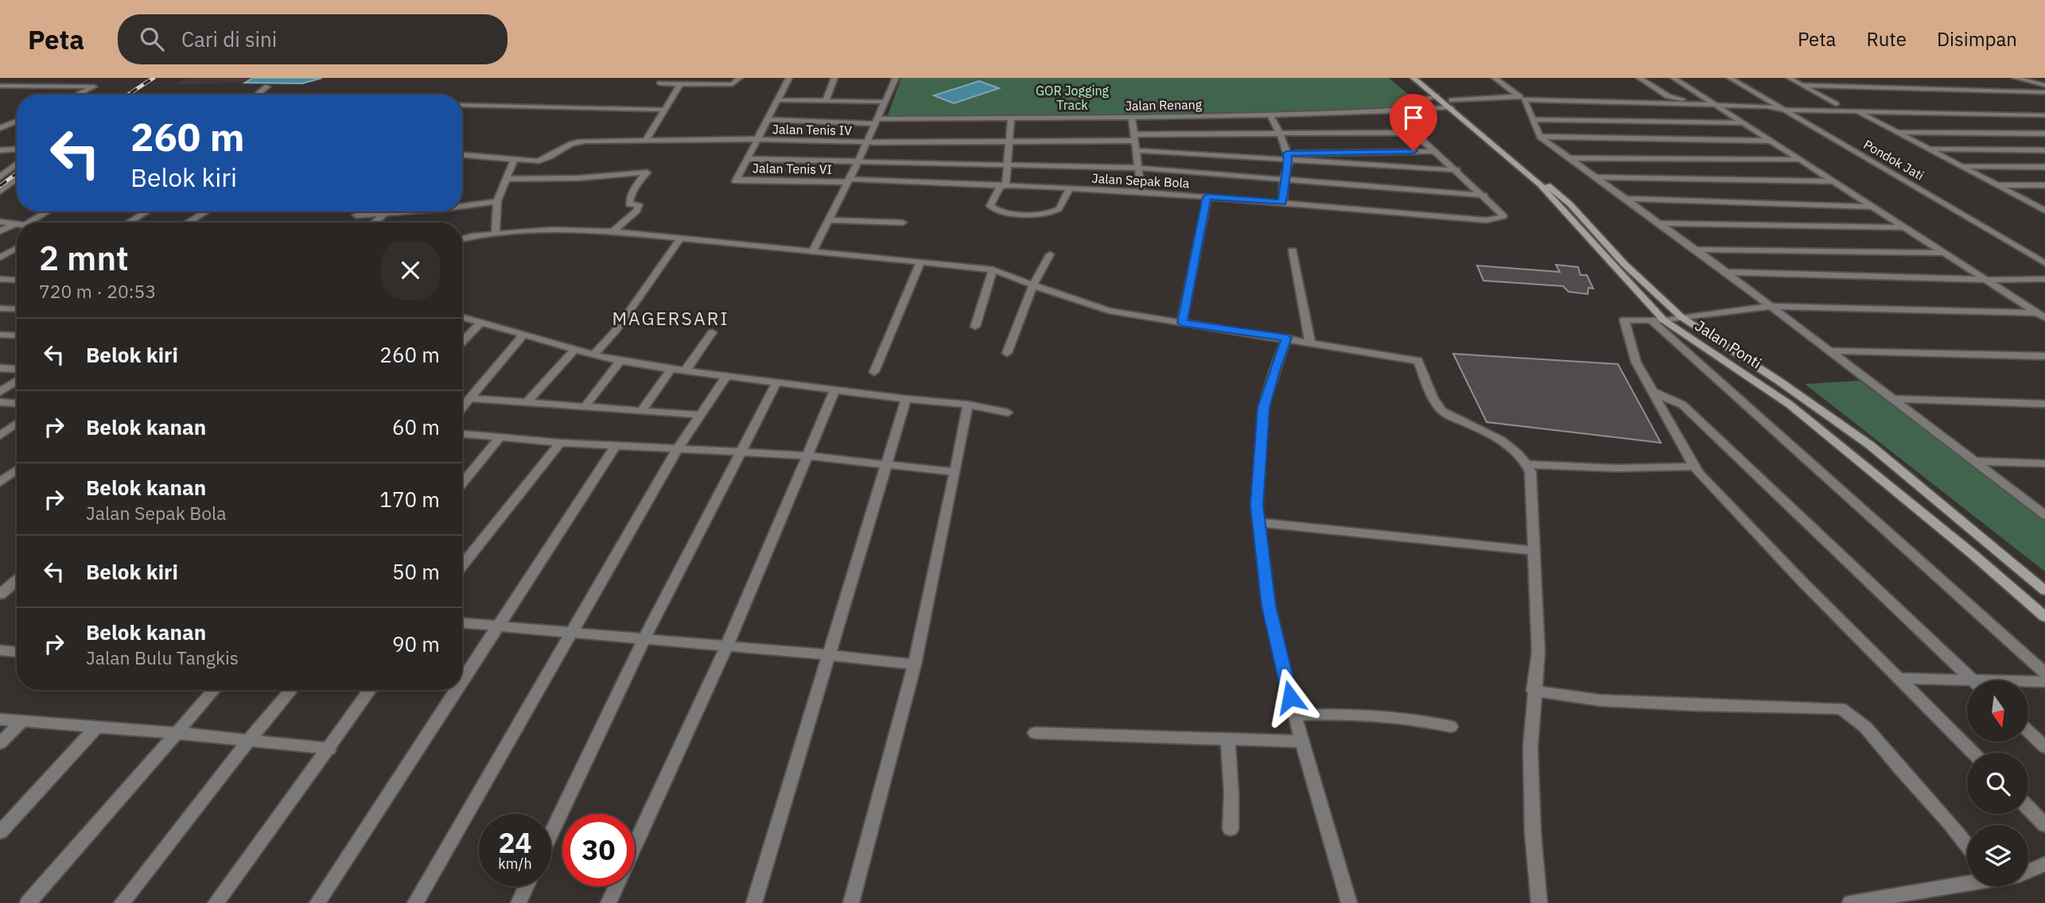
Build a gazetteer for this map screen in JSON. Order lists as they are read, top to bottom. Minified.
{"streets":{"main road":["Jalan Ponti"],"street":["Jalan Renang","Jalan Tenis IV","Pondok Jati","Jalan Tenis VI","Jalan Sepak Bola"]},"crossings":[["Jalan Renang","Pondok Jati"],["Jalan Renang","Jalan Ponti"],["Jalan Tenis VI","Jalan Sepak Bola"]],"districts":["MAGERSARI"],"parks":["GOR Jogging Track"],"north":"bottom","page":{"header":"Peta","search":"Cari di sini","nav":["Peta","Rute","Disimpan"],"turn":["260 m","Belok kiri"],"heading":["2 mnt","720 m · 20:53"],"list":[{"name":"Belok kiri","value":"260 m"},{"name":"Belok kanan","value":"60 m"},{"name":"Belok kanan","note":"Jalan Sepak Bola","value":"170 m"},{"name":"Belok kiri","value":"50 m"},{"name":"Belok kanan","note":"Jalan Bulu Tangkis","value":"90 m"}],"speed":"24 km/h","limit":"30"}}
